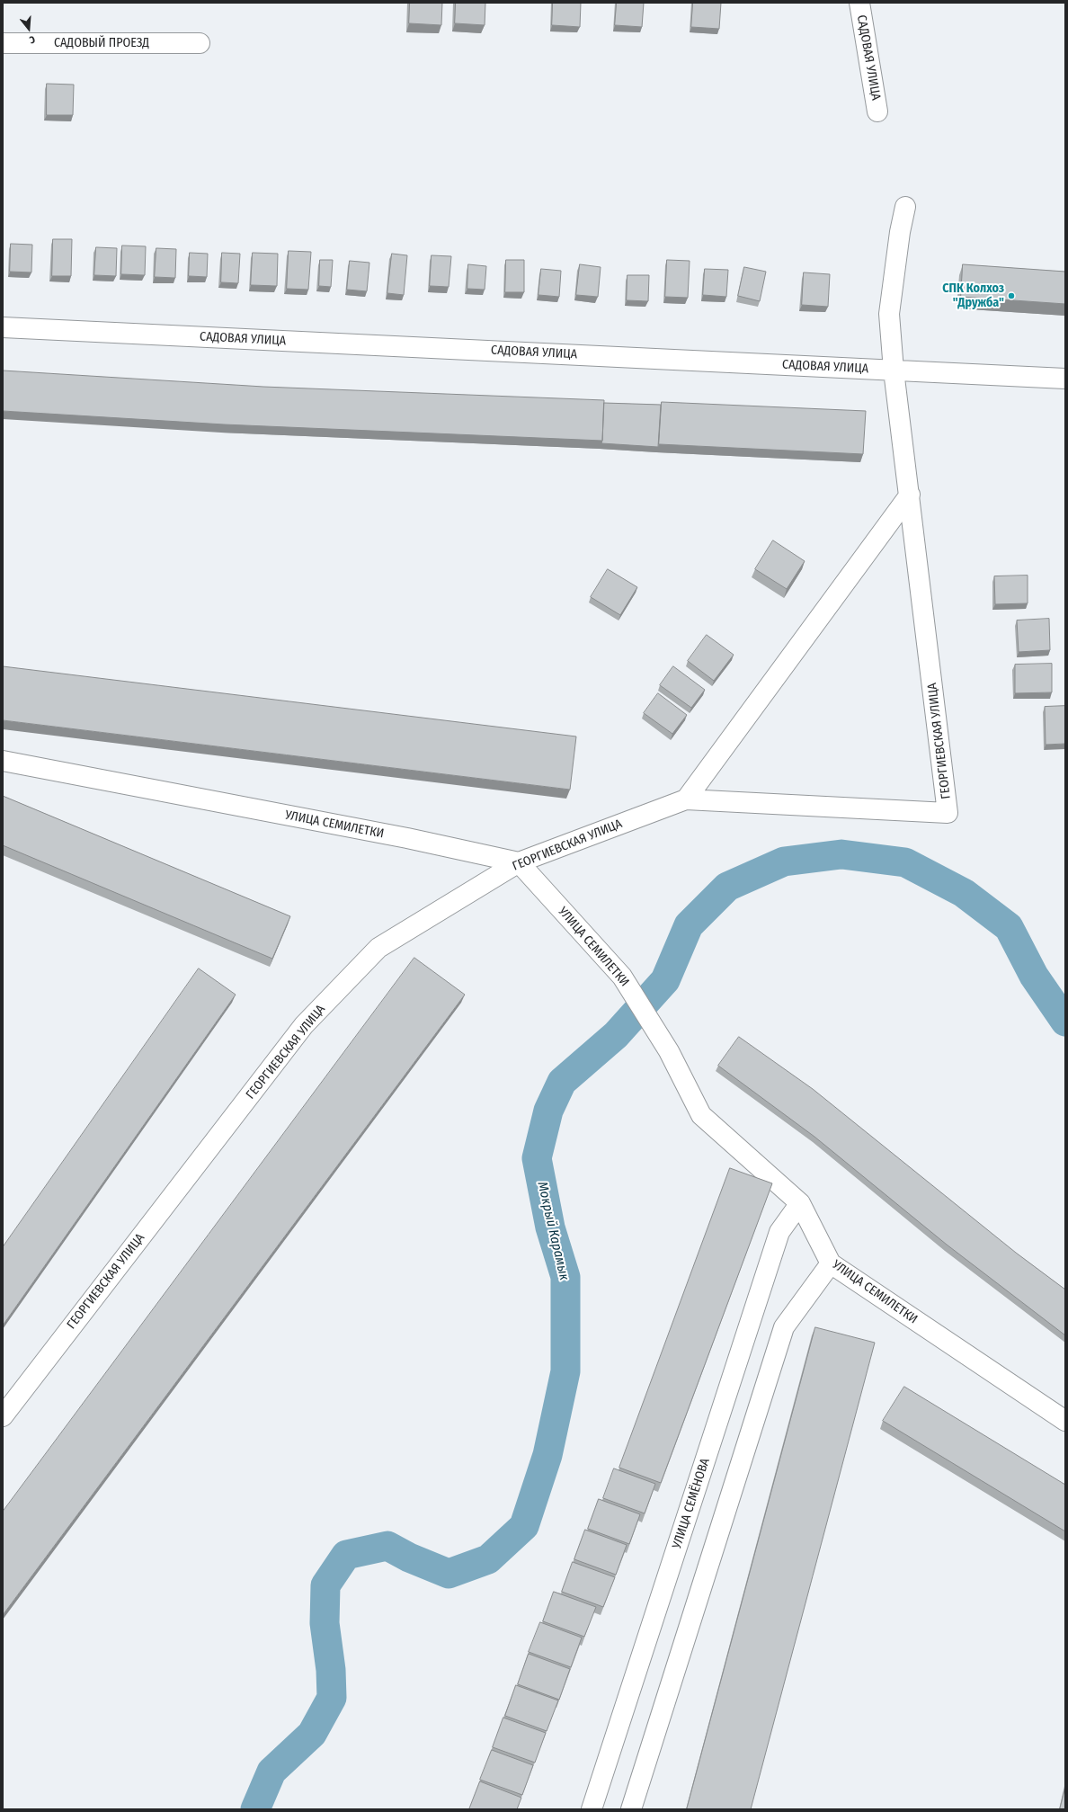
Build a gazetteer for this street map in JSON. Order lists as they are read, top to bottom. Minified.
{"streets":{"street":["САДОВЫЙ ПРОЕЗД","САДОВАЯ УЛИЦА","ГЕОРГИЕВСКАЯ УЛИЦА","УЛИЦА СЕМИЛЕТКИ","УЛИЦА СЕМЁНОВА"]},"crossings":[["САДОВАЯ УЛИЦА","ГЕОРГИЕВСКАЯ УЛИЦА"],["ГЕОРГИЕВСКАЯ УЛИЦА","УЛИЦА СЕМИЛЕТКИ"],["УЛИЦА СЕМИЛЕТКИ","УЛИЦА СЕМЁНОВА"]],"water":["Мокрый Карамык"],"places":["СПК Колхоз \"Дружба\""],"north":"bottom"}
